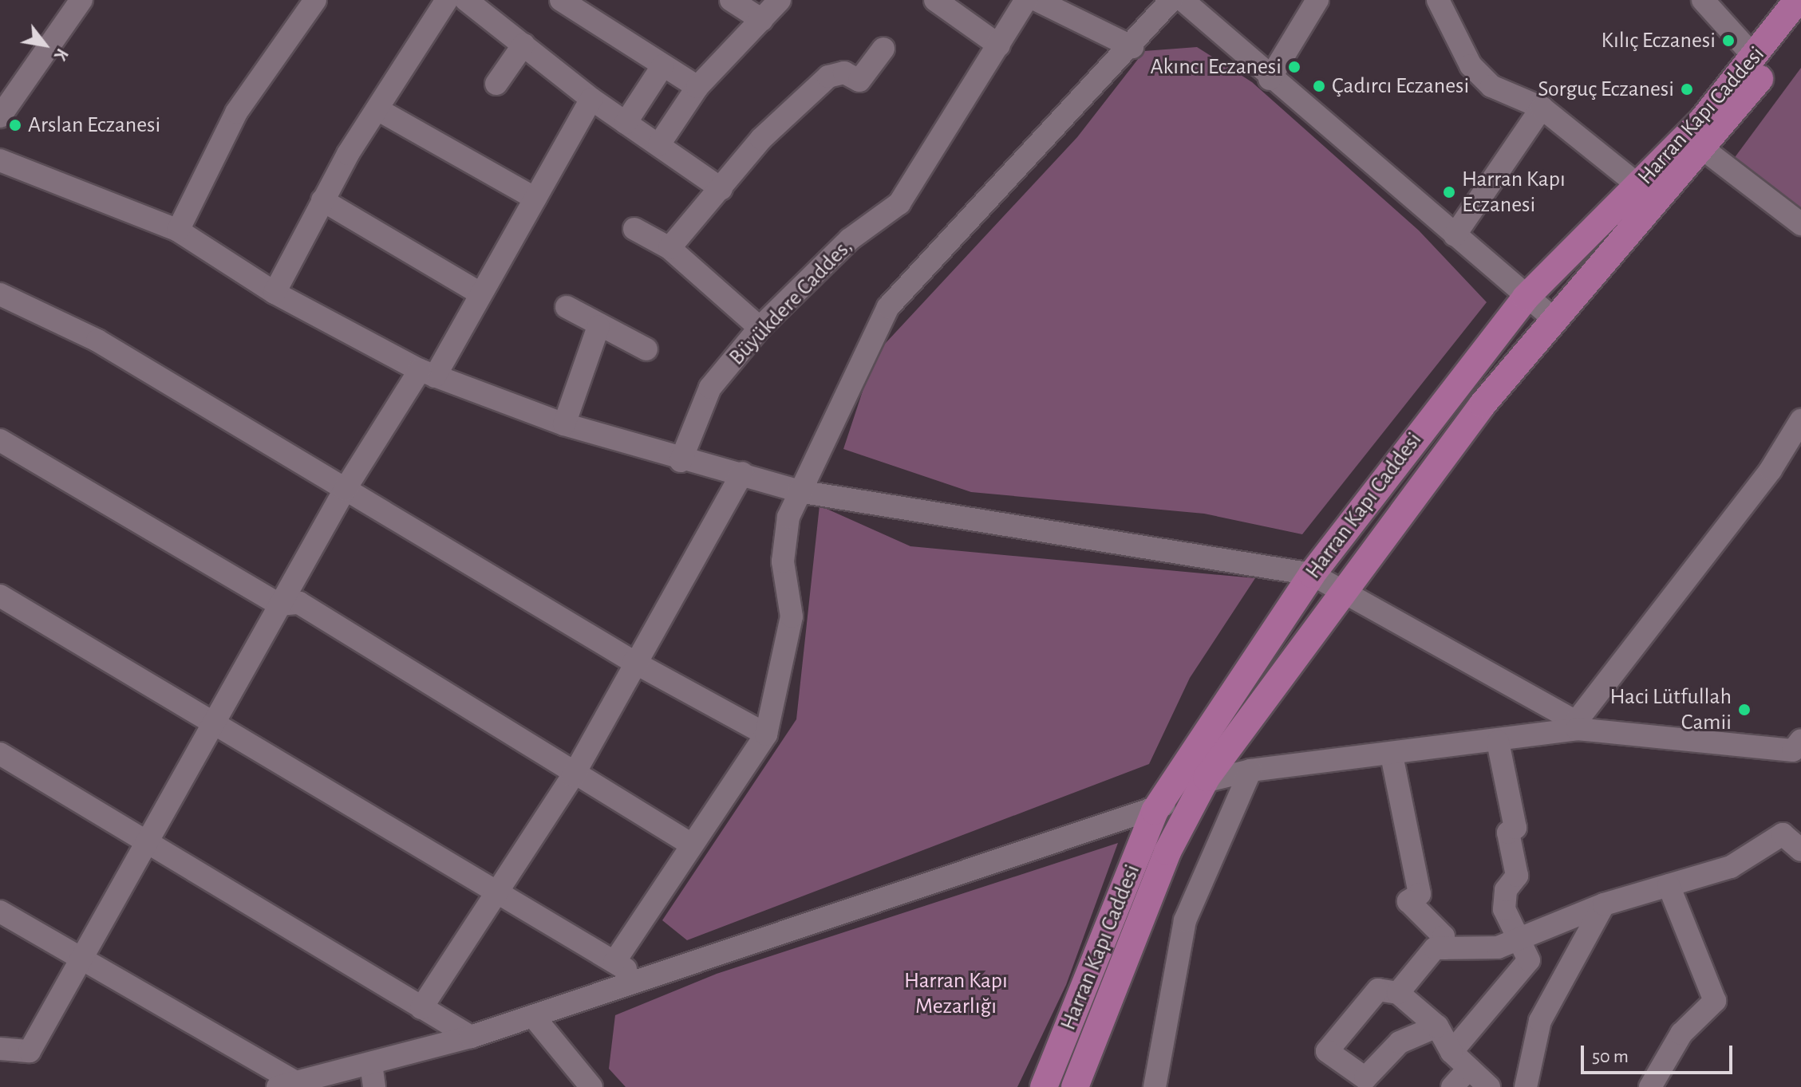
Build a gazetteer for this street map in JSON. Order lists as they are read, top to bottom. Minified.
{"streets":{"main road":["Harran Kapı Caddesi"],"street":["Büyükdere Caddes,"]},"parks":["Harran Kapı Mezarlığı"],"places":["Kılıç Eczanesi","Akıncı Eczanesi","Çadırcı Eczanesi","Sorguç Eczanesi","Arslan Eczanesi","Harran Kapı Eczanesi","Haci Lütfullah Camii"],"scale_bar":"50 m","north":"bottom right"}
